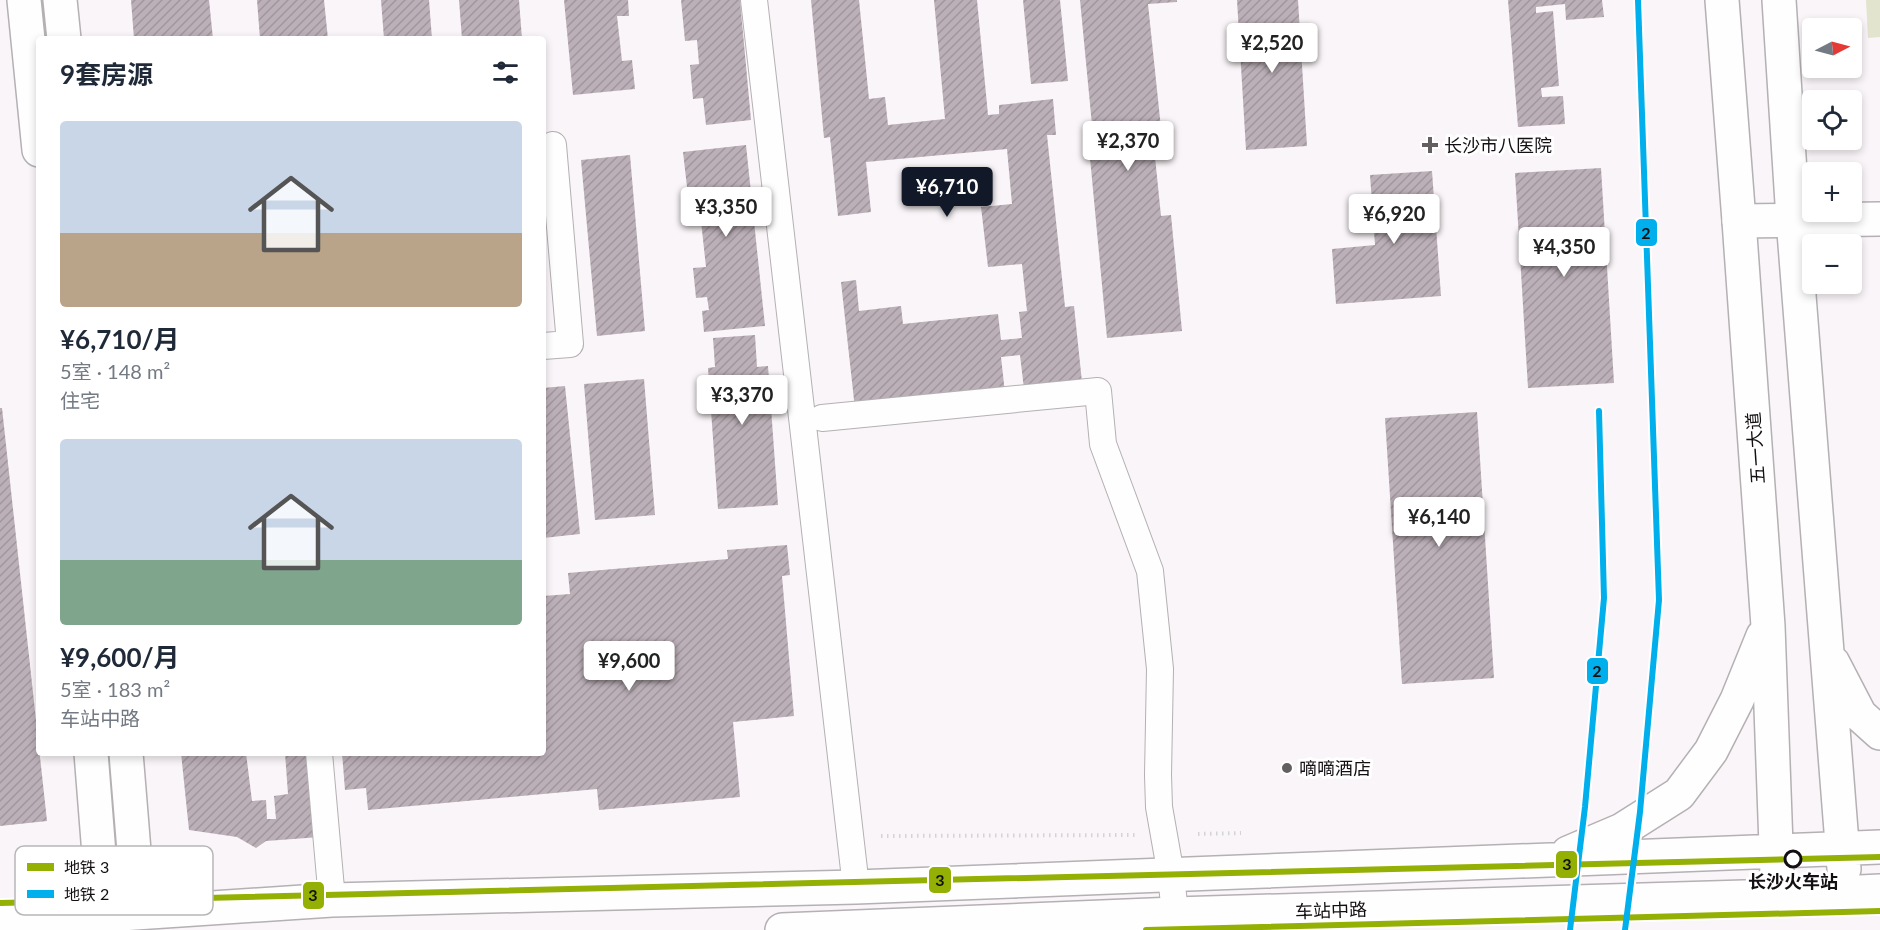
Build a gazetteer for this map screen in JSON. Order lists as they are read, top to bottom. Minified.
{"streets":{"main road":["五一大道","车站中路"]},"crossings":[["五一大道","车站中路"]],"places":{"health":["长沙市八医院"],"other":["嘀嘀酒店","长沙火车站"]},"lines":["metro line 2","metro line 3"],"legend":["地铁 3","地铁 2"],"north":"right","page":{"map_buttons":["+","−"],"price":["¥2,520","¥2,370","¥6,710","¥3,350","¥6,920","¥4,350","¥3,370","¥6,140","¥9,600"],"heading":"9套房源","list":[{"name":"¥6,710/月","note":"5室 · 148 m² · 住宅"},{"name":"¥9,600/月","note":"5室 · 183 m² · 车站中路"}]}}
